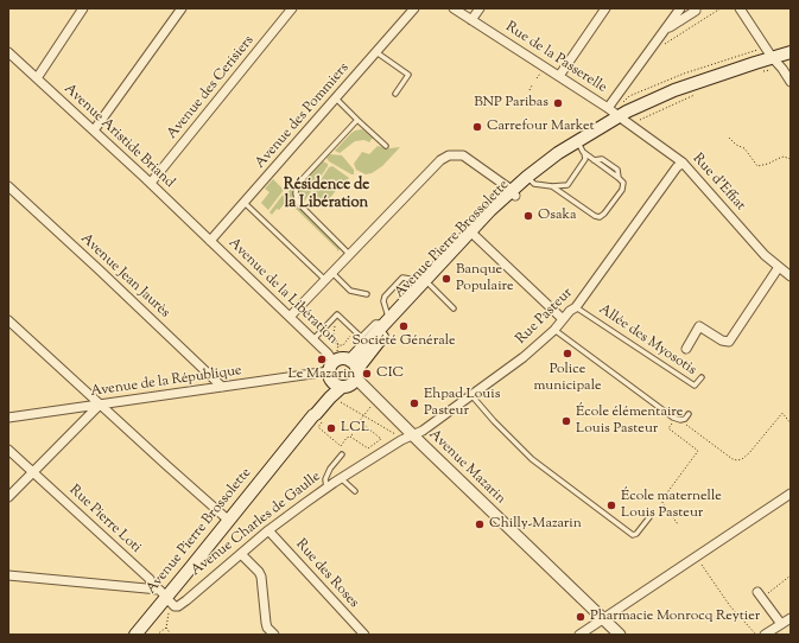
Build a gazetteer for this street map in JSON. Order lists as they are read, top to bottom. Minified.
{"streets":{"main road":["Avenue Pierre Brossolette"],"street":["Rue de la Passerelle","Avenue des Cerisiers","Avenue des Pommiers","Avenue Aristide Briand","Rue d'Effiat","Avenue Jean Jaurès","Avenue de la Libération","Rue Pasteur","Avenue de la République","Avenue Mazarin","Rue Pierre Loti","Avenue Charles de Gaulle","Rue des Roses"],"lane":["Allée des Myosotis"]},"crossings":[["Rue de la Passerelle","Rue d'Effiat"],["Rue de la Passerelle","Avenue Pierre Brossolette"],["Avenue des Cerisiers","Avenue Aristide Briand"],["Avenue des Pommiers","Avenue Aristide Briand"],["Avenue des Pommiers","Avenue de la Libération"],["Avenue Aristide Briand","Avenue de la Libération"],["Rue d'Effiat","Avenue Pierre Brossolette"],["Rue d'Effiat","Rue Pasteur"],["Avenue Pierre Brossolette","Avenue de la Libération"],["Avenue Pierre Brossolette","Avenue de la République"],["Avenue Pierre Brossolette","Avenue Mazarin"],["Avenue Pierre Brossolette","Rue Pierre Loti"],["Avenue Pierre Brossolette","Avenue Charles de Gaulle"],["Avenue Jean Jaurès","Avenue de la République"],["Avenue de la Libération","Avenue de la République"],["Avenue de la Libération","Avenue Mazarin"],["Rue Pasteur","Allée des Myosotis"],["Rue Pasteur","Avenue Mazarin"],["Rue Pasteur","Avenue Charles de Gaulle"],["Avenue de la République","Avenue Mazarin"],["Avenue Mazarin","Avenue Charles de Gaulle"],["Rue Pierre Loti","Avenue Charles de Gaulle"],["Avenue Charles de Gaulle","Rue des Roses"]],"districts":["Résidence de la Libération"],"places":["BNP Paribas","Carrefour Market","Osaka","Banque Populaire","Société Générale","Police municipale","Le Mazarin","CIC","Ehpad Louis Pasteur","École élémentaire Louis Pasteur","LCL","École maternelle Louis Pasteur","Chilly-Mazarin","Pharmacie Monrocq Reytier"]}
